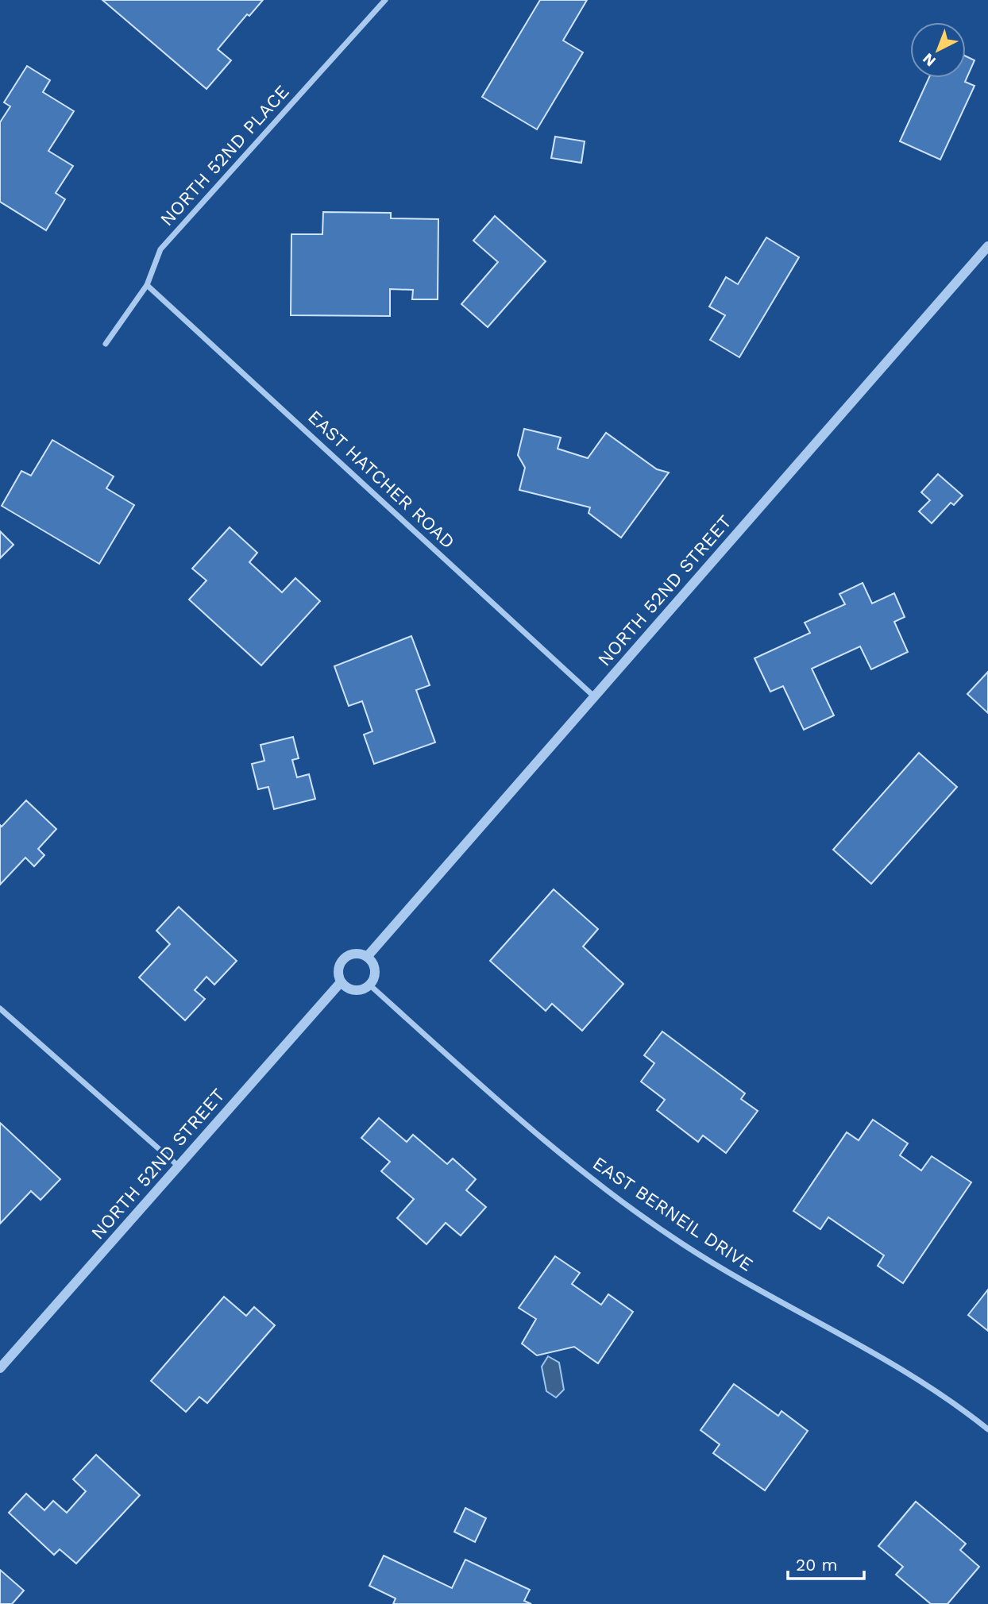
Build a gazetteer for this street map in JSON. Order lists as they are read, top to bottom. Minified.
{"streets":{"street":["NORTH 52ND PLACE","EAST HATCHER ROAD","NORTH 52ND STREET","EAST BERNEIL DRIVE"]},"crossings":[["NORTH 52ND PLACE","EAST HATCHER ROAD"],["EAST HATCHER ROAD","NORTH 52ND STREET"],["NORTH 52ND STREET","EAST BERNEIL DRIVE"]],"scale_bar":"20 m","north":"bottom left"}
